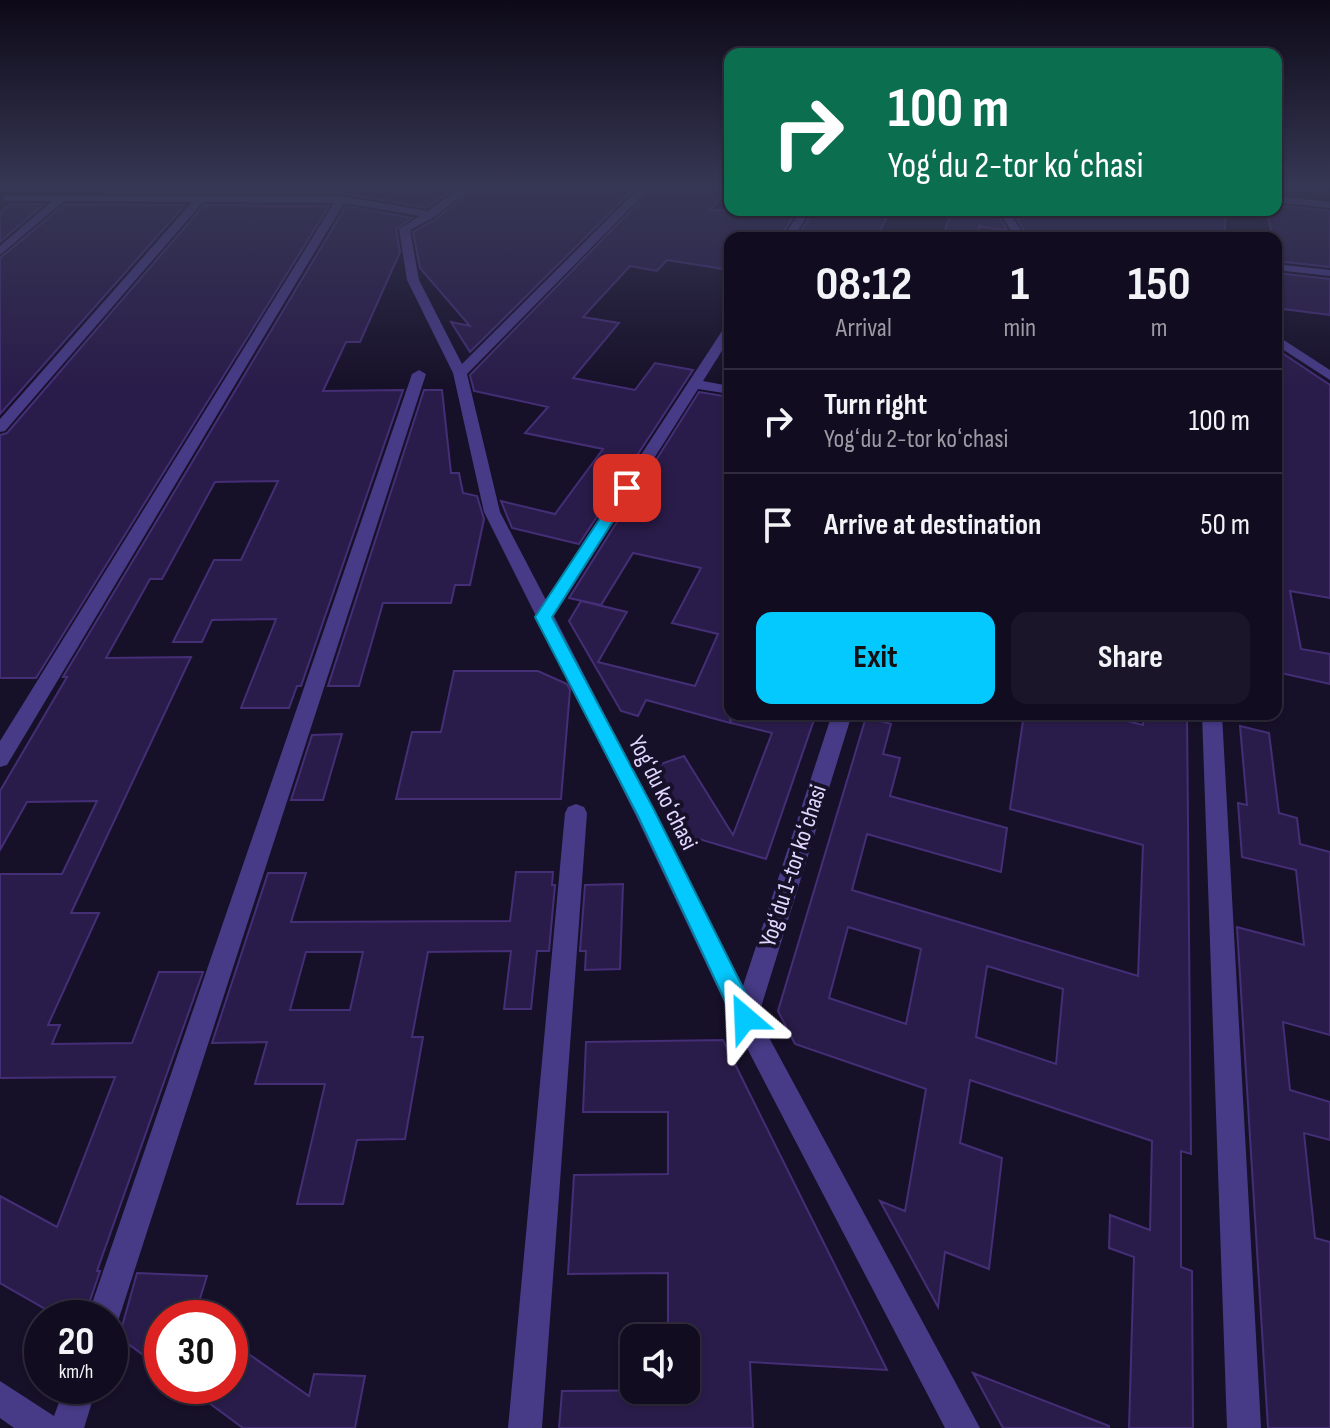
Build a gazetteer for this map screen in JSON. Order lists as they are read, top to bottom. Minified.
{"streets":{"street":["Yogʻdu koʻchasi","Yogʻdu 1-tor koʻchasi"]},"crossings":[["Yogʻdu koʻchasi","Yogʻdu 1-tor koʻchasi"]],"page":{"turn":["100 m","Yogʻdu 2-tor koʻchasi"],"eta":["08:12","Arrival","1","min","150","m"],"list":[{"name":"Turn right","note":"Yogʻdu 2-tor koʻchasi","value":"100 m"},{"name":"Arrive at destination","value":"50 m"}],"buttons":["Exit","Share"],"speed":"20 km/h","limit":"30"}}
